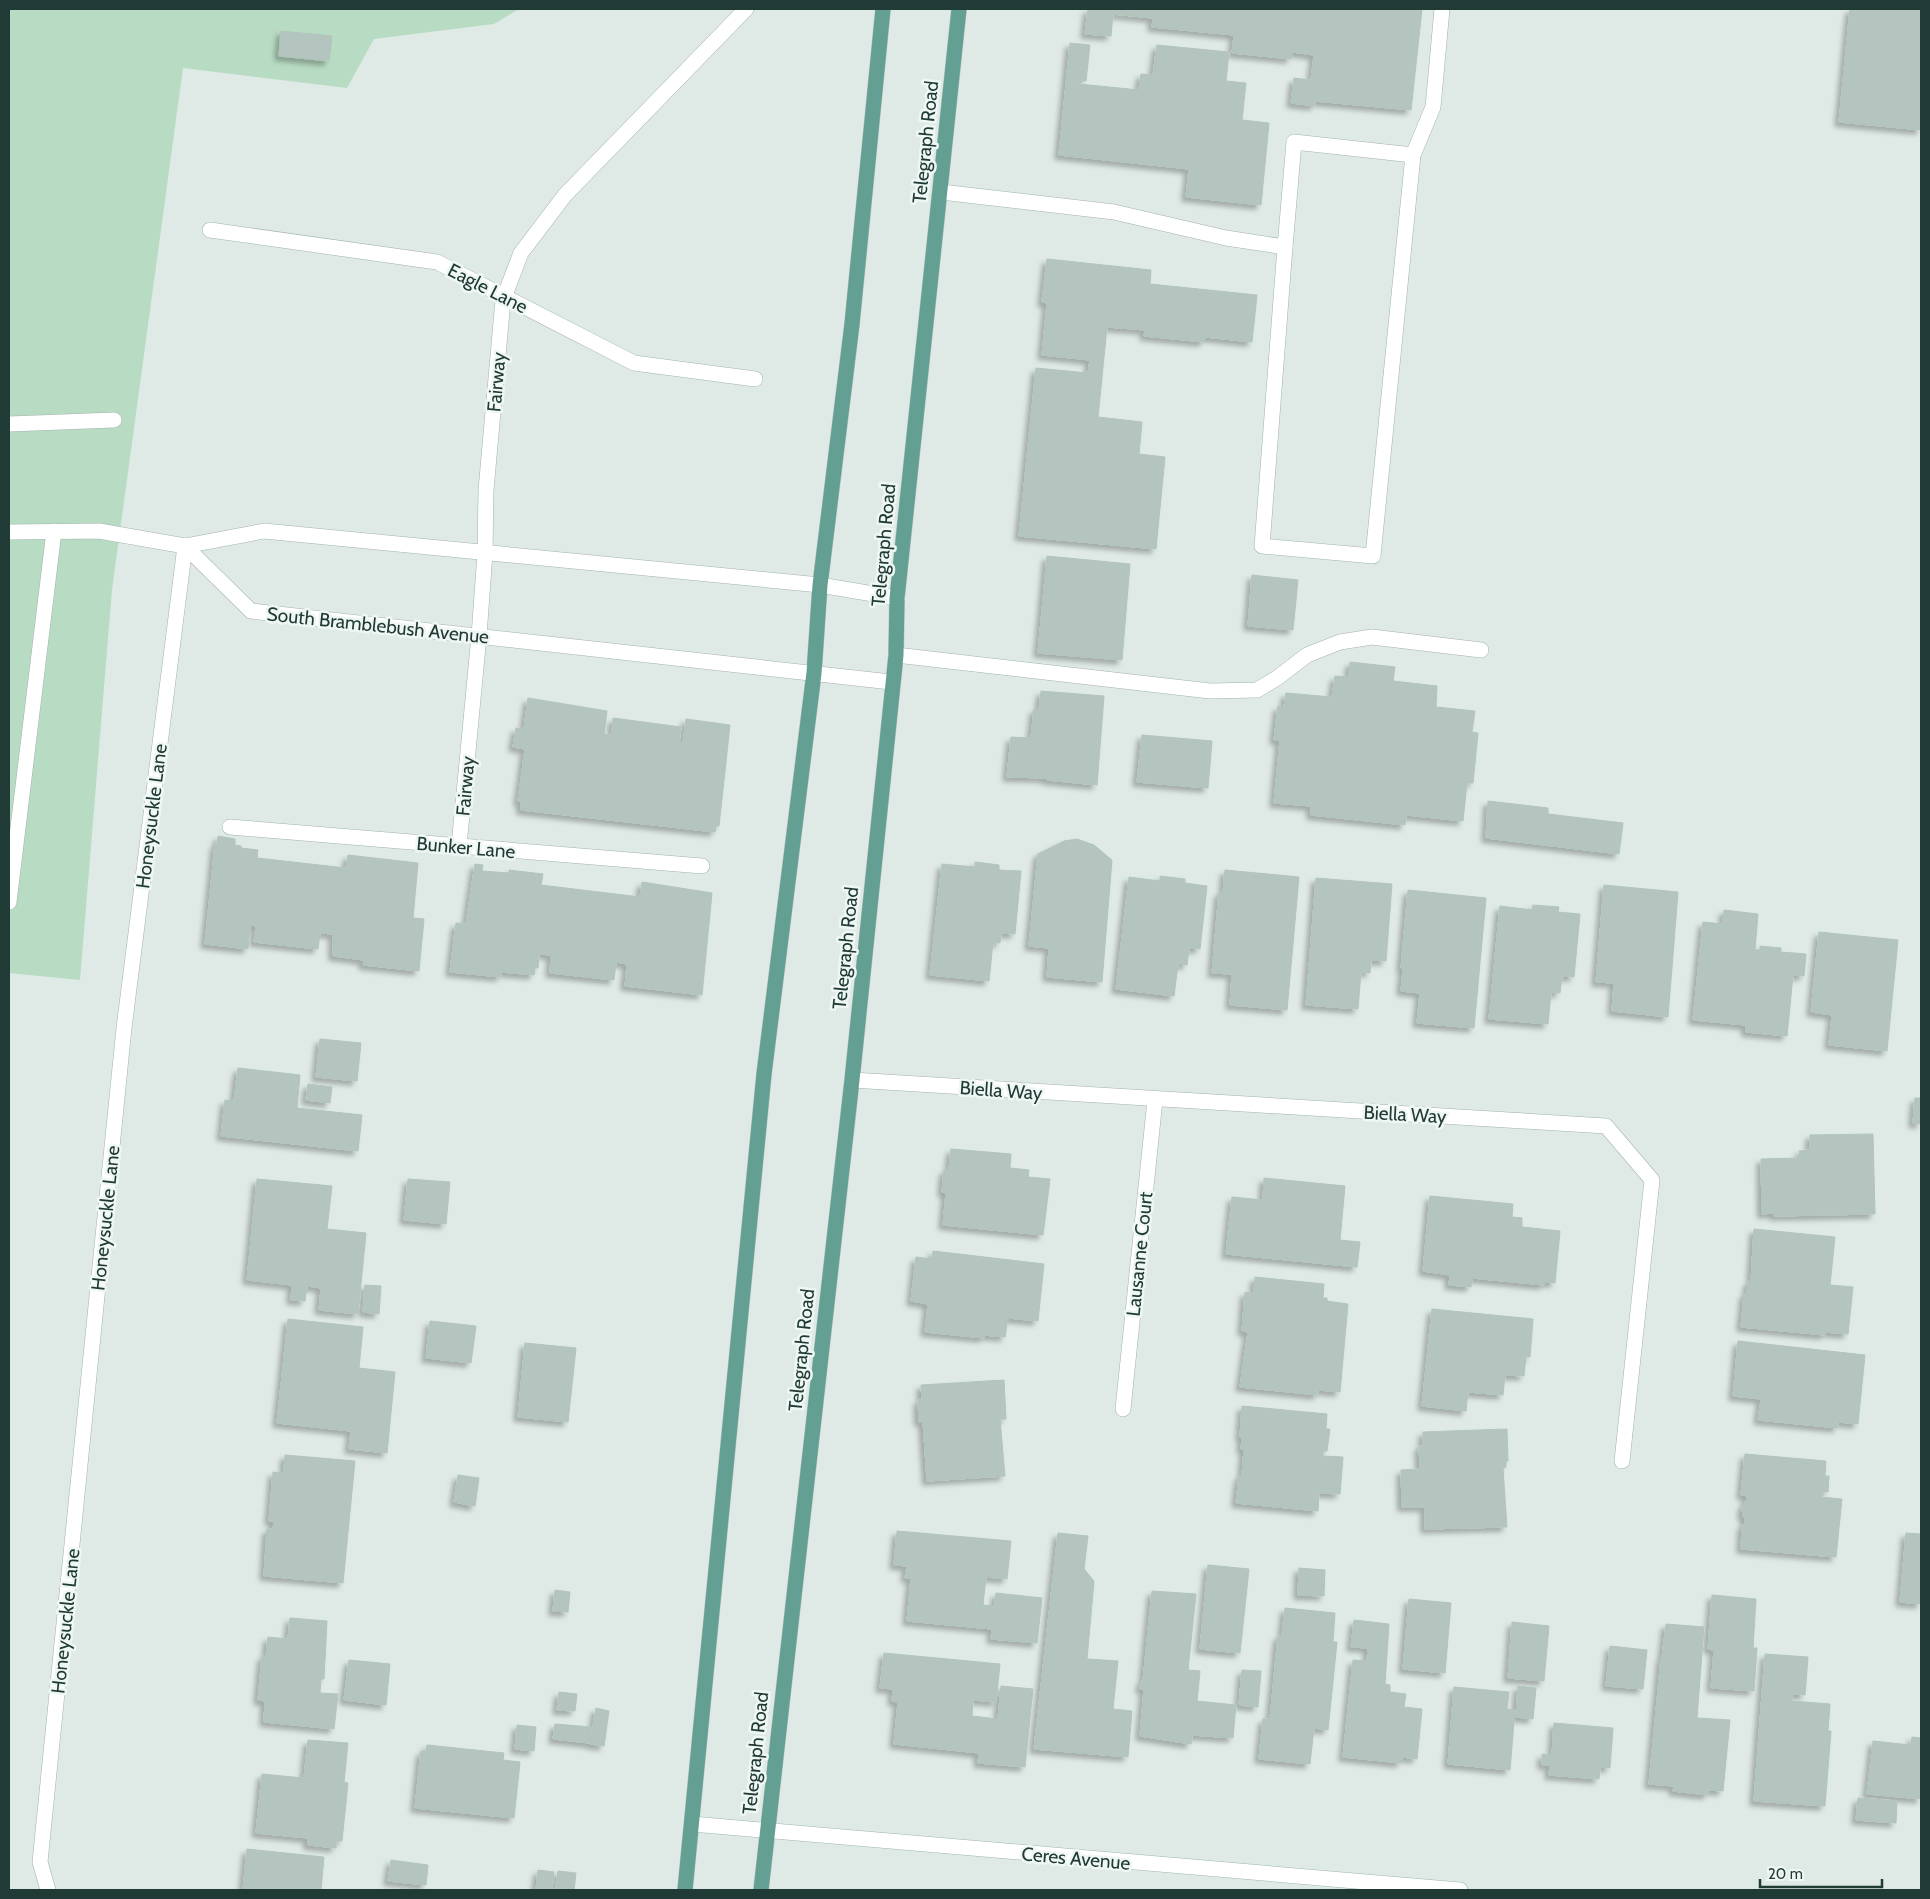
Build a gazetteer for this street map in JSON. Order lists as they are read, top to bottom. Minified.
{"streets":{"main road":["Telegraph Road"],"street":["Eagle Lane","Fairway","South Bramblebush Avenue","Honeysuckle Lane","Bunker Lane","Biella Way","Lausanne Court","Ceres Avenue"]},"crossings":[["Telegraph Road","South Bramblebush Avenue"],["Telegraph Road","Biella Way"],["Telegraph Road","Ceres Avenue"],["Eagle Lane","Fairway"],["Fairway","South Bramblebush Avenue"],["Fairway","Bunker Lane"],["South Bramblebush Avenue","Honeysuckle Lane"],["Biella Way","Lausanne Court"]],"scale_bar":"20 m"}
